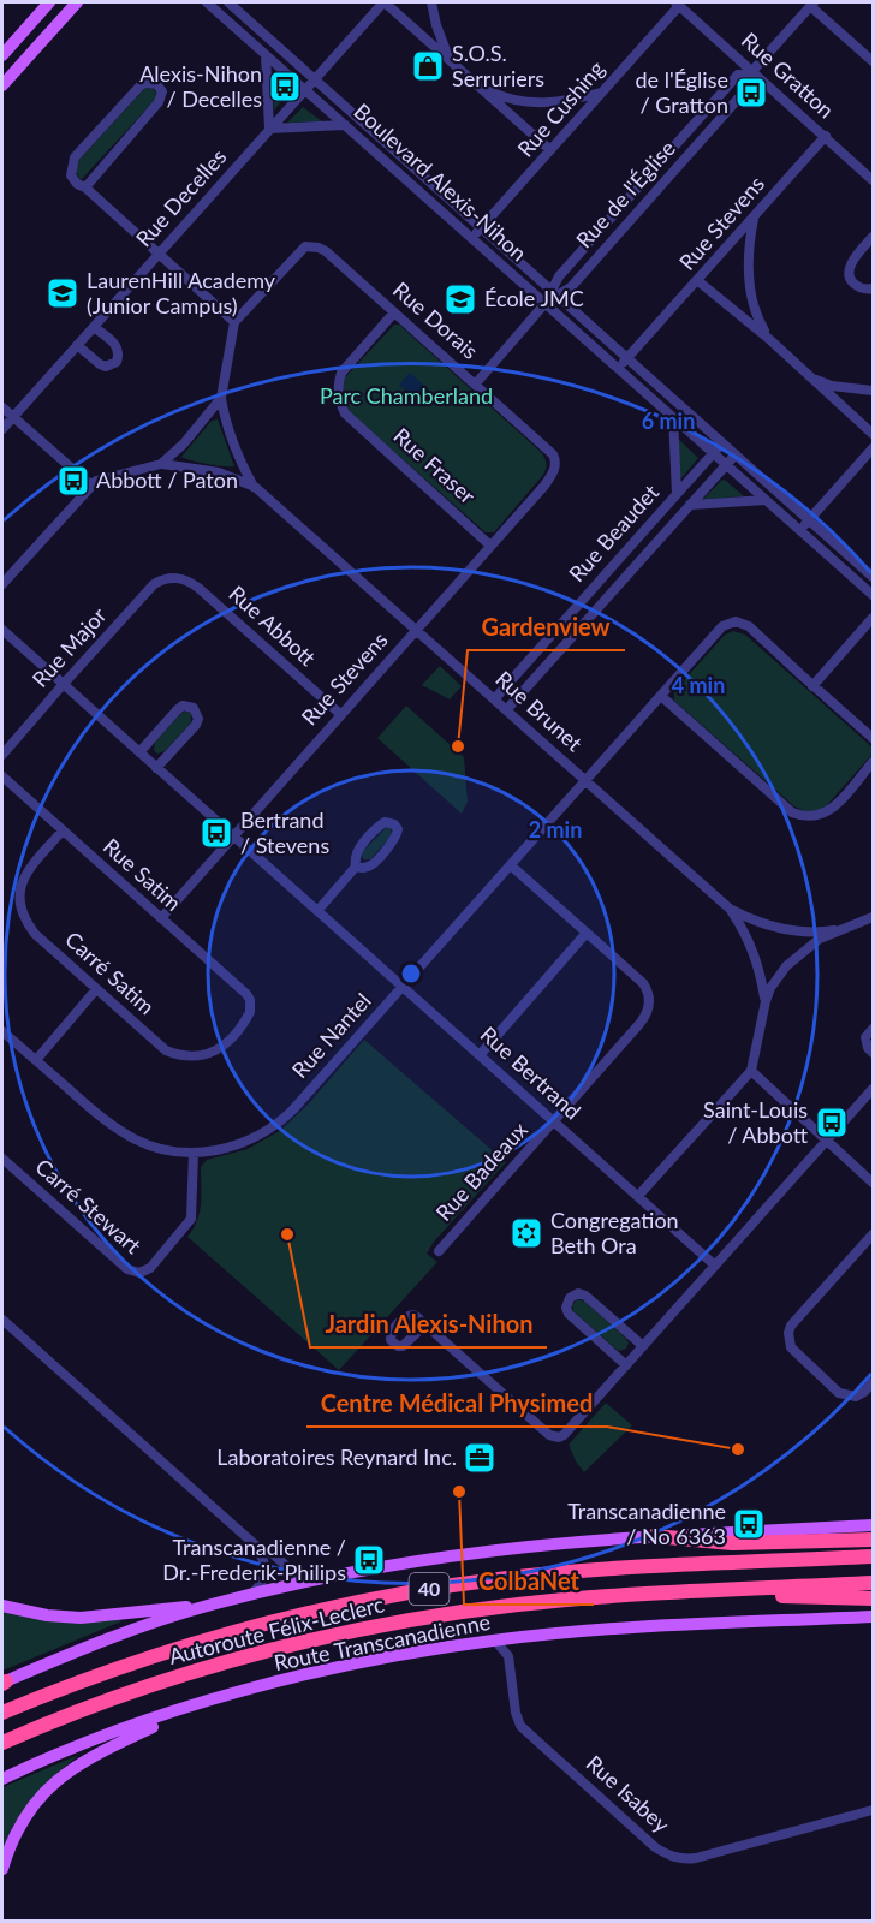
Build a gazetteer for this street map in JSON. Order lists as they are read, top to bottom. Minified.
{"streets":{"highway":["40","Autoroute Félix-Leclerc"],"main road":["Route Transcanadienne"],"street":["Rue Gratton","Rue Cushing","Boulevard Alexis-Nihon","Rue de l'Église","Rue Decelles","Rue Stevens","Rue Dorais","Rue Fraser","Rue Beaudet","Rue Abbott","Rue Major","Rue Brunet","Rue Satim","Carré Satim","Rue Nantel","Rue Bertrand","Rue Badeaux","Carré Stewart","Rue Isabey"]},"crossings":[["Rue Gratton","Rue Cushing"],["Rue Gratton","Rue de l'Église"],["Rue Gratton","Rue Stevens"],["Rue Cushing","Boulevard Alexis-Nihon"],["Boulevard Alexis-Nihon","Rue de l'Église"],["Boulevard Alexis-Nihon","Rue Decelles"],["Boulevard Alexis-Nihon","Rue Stevens"],["Boulevard Alexis-Nihon","Rue Beaudet"],["Rue de l'Église","Rue Dorais"],["Rue Stevens","Rue Dorais"],["Rue Stevens","Rue Fraser"],["Rue Stevens","Rue Abbott"],["Rue Stevens","Rue Brunet"],["Rue Stevens","Rue Satim"],["Rue Stevens","Rue Bertrand"],["Rue Dorais","Rue Fraser"],["Rue Beaudet","Rue Brunet"],["Rue Abbott","Rue Major"],["Rue Major","Rue Bertrand"],["Rue Brunet","Rue Nantel"],["Rue Satim","Carré Satim"],["Rue Nantel","Rue Bertrand"],["Rue Nantel","Carré Stewart"],["Rue Bertrand","Rue Badeaux"]],"parks":["Parc Chamberland"],"places":{"shop":["S.O.S. Serruriers"],"bus stop":["Alexis-Nihon / Decelles","de l'Église / Gratton","Abbott / Paton","Bertrand / Stevens","Saint-Louis / Abbott","Transcanadienne / No 6363","Transcanadienne / Dr.-Frederik-Philips"],"school or university":["LaurenHill Academy (Junior Campus)","École JMC"],"other":["Gardenview","Jardin Alexis-Nihon","Centre Médical Physimed","ColbaNet"],"synagogue":["Congregation Beth Ora"],"office":["Laboratoires Reynard Inc."]},"rings":["6 min","4 min","2 min"]}
